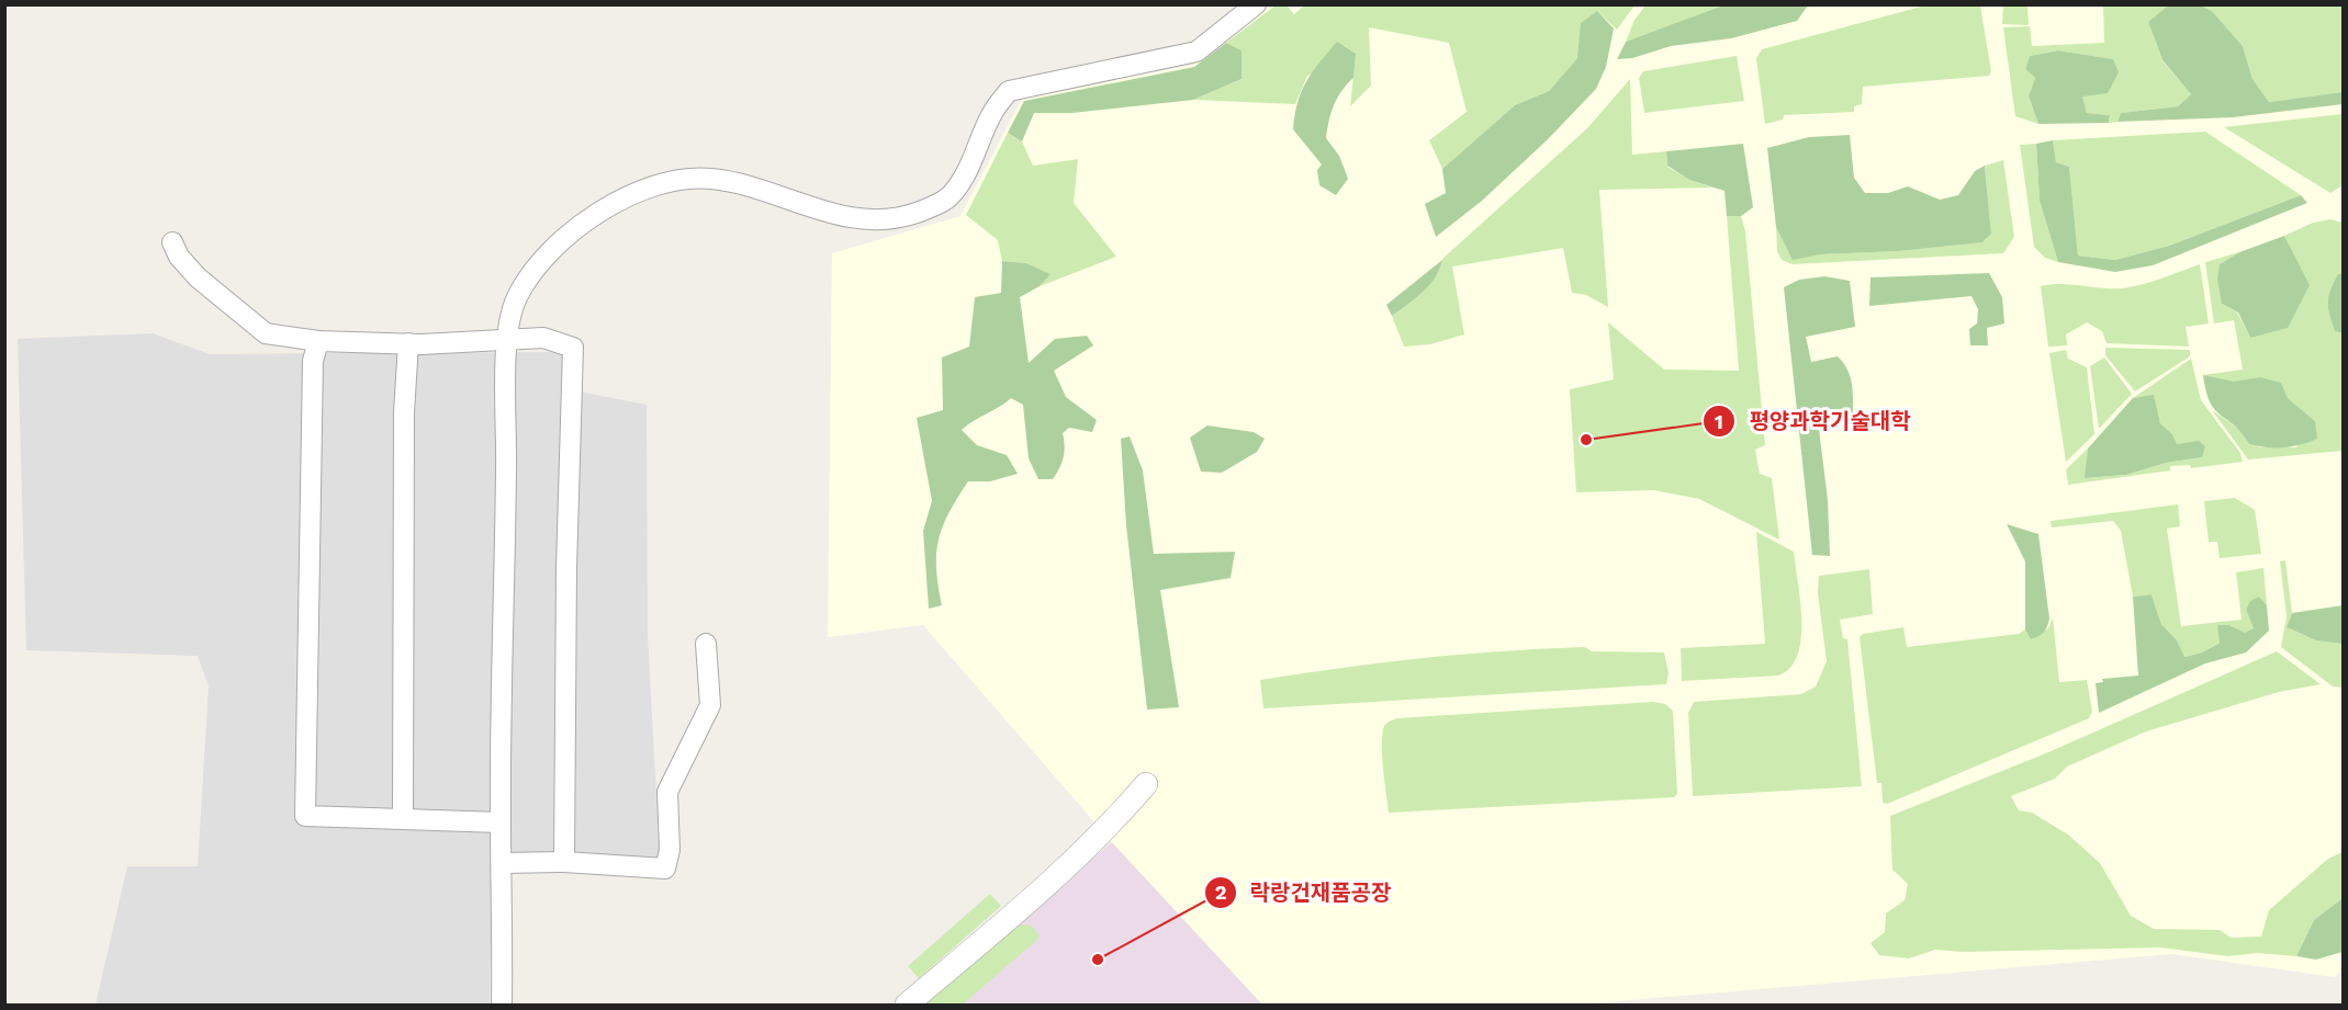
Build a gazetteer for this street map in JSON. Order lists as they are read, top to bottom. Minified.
{"places":["평양과학기술대학","락랑건재품공장"]}
